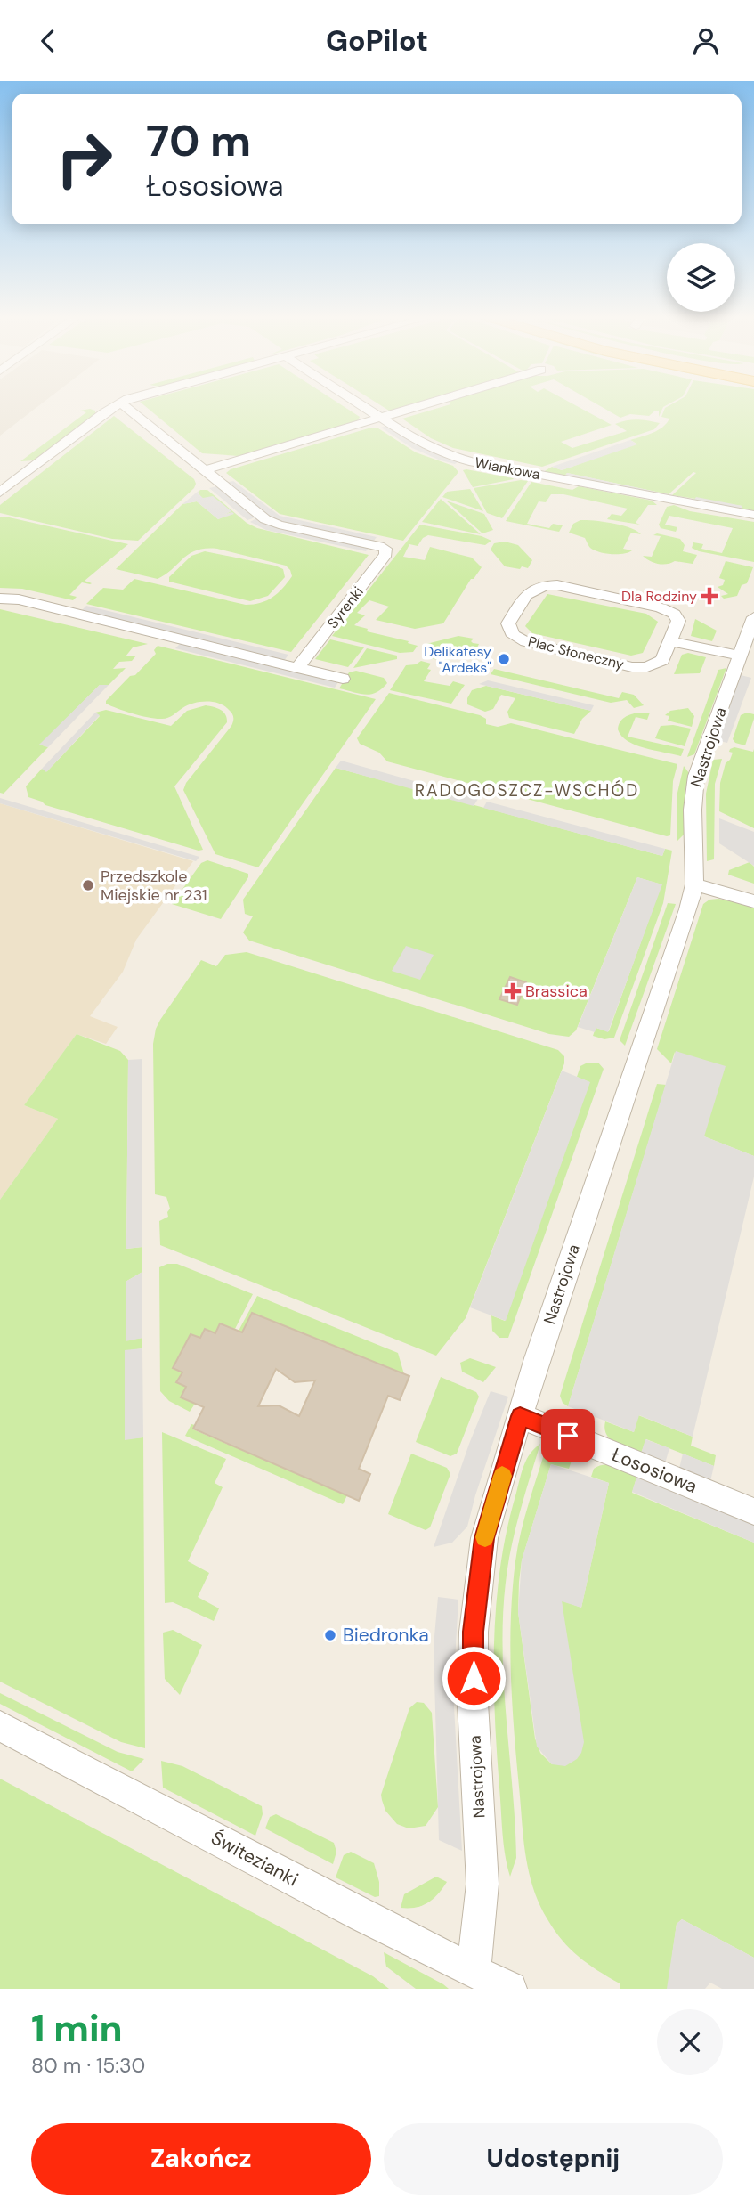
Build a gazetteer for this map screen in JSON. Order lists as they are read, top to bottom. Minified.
{"streets":{"street":["Wiankowa","Syrenki","Plac Słoneczny","Nastrojowa","Łososiowa","Świtezianki"]},"crossings":[["Nastrojowa","Łososiowa"],["Nastrojowa","Świtezianki"]],"districts":["RADOGOSZCZ-WSCHÓD"],"places":{"health":["Dla Rodziny","Brassica"],"other":["Delikatesy \"Ardeks\"","Przedszkole Miejskie nr 231","Biedronka"]},"page":{"header":"GoPilot","turn":["70 m","Łososiowa"],"heading":["1 min","80 m · 15:30"],"buttons":["Zakończ","Udostępnij"]}}
